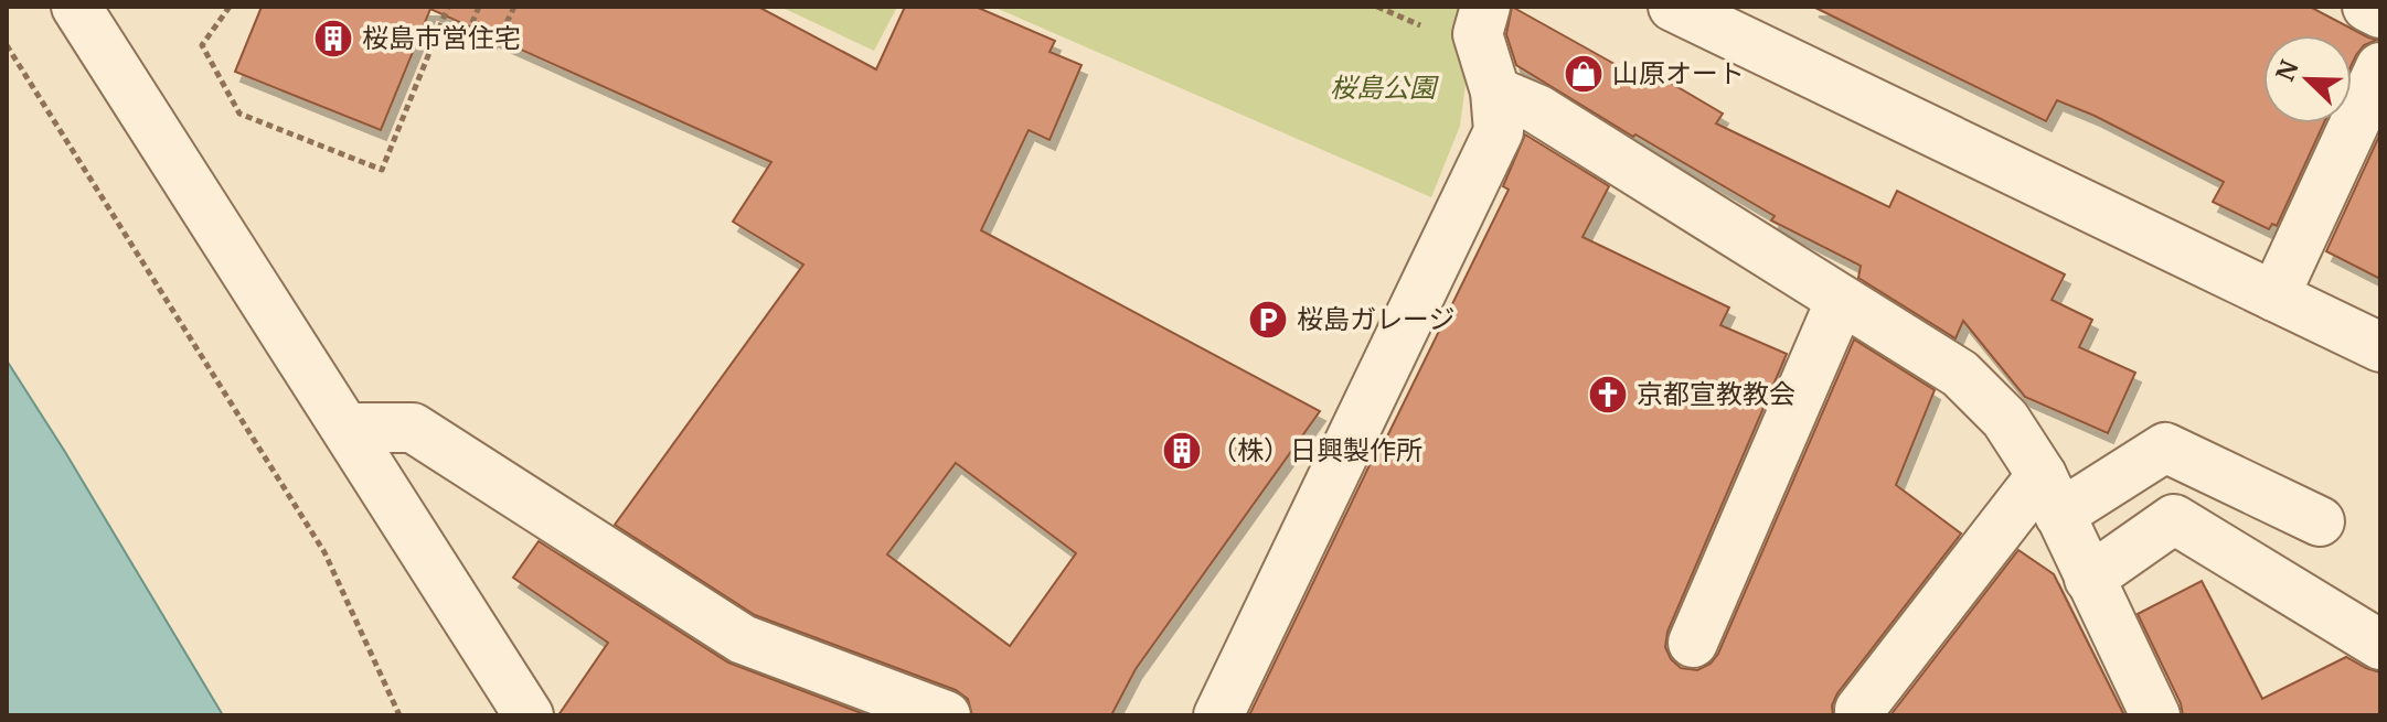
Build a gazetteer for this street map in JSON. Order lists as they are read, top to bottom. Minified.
{"parks":["桜島公園"],"places":{"building":["桜島市営住宅","（株）日興製作所"],"shop":["山原オート"],"parking":["桜島ガレージ"],"church":["京都宣教教会"]},"north":"top left"}
